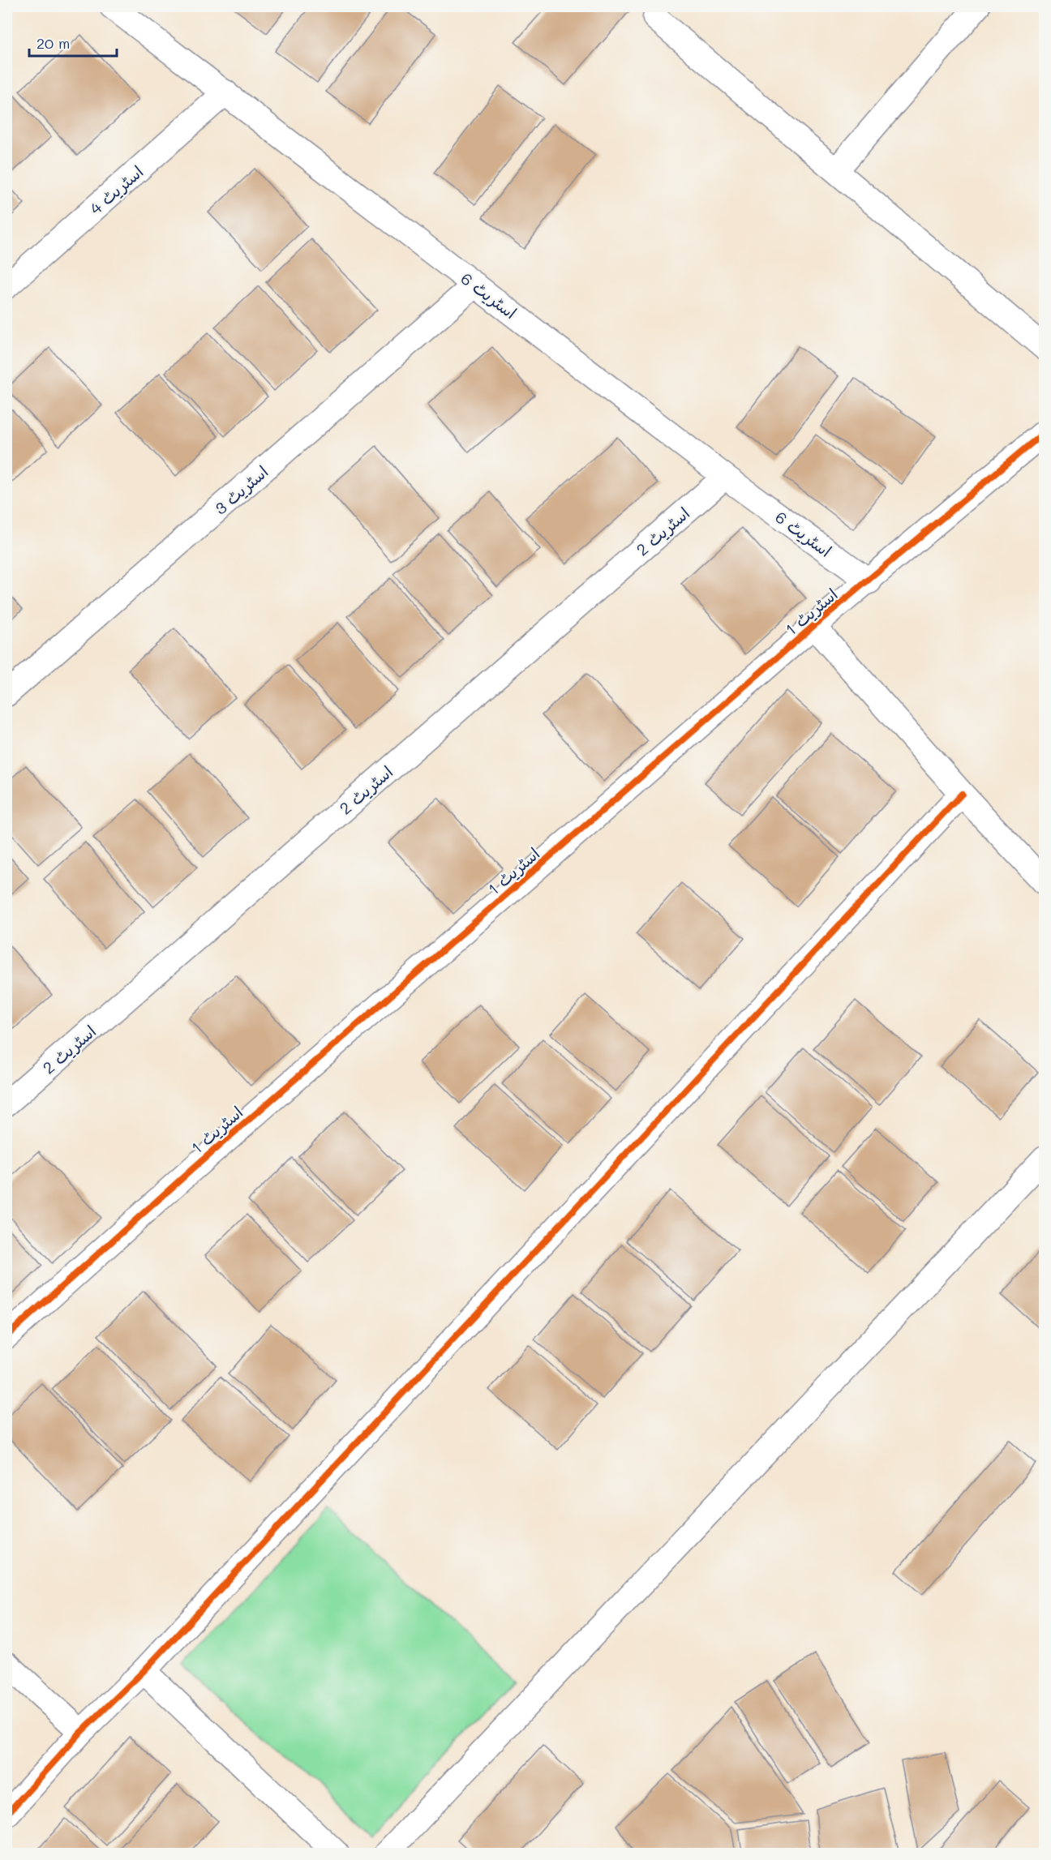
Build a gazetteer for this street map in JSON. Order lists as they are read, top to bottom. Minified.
{"streets":{"street":["اسٹریٹ 4","اسٹریٹ 6","اسٹریٹ 3","اسٹریٹ 2","اسٹریٹ 1"]},"crossings":[["اسٹریٹ 4","اسٹریٹ 6"],["اسٹریٹ 6","اسٹریٹ 3"],["اسٹریٹ 6","اسٹریٹ 2"],["اسٹریٹ 6","اسٹریٹ 1"]],"scale_bar":"20 m"}
